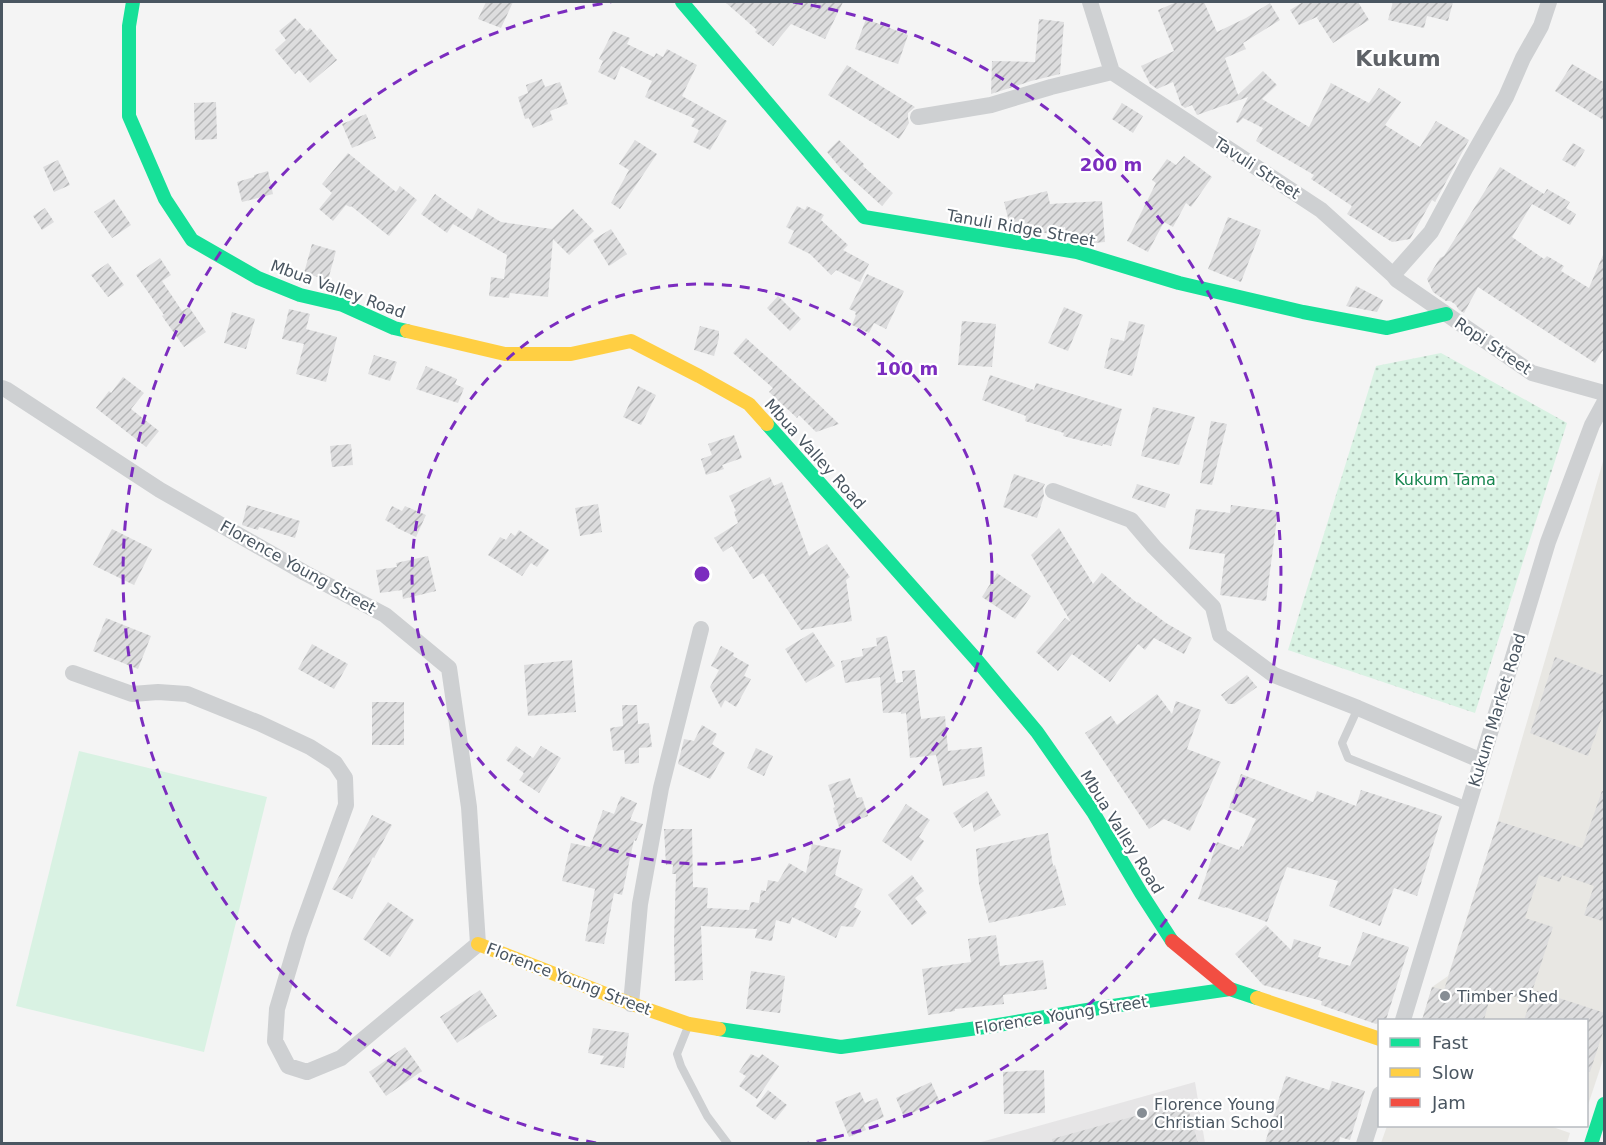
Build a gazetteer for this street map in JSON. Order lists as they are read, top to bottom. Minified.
{"streets":{"street":["Tavuli Street","Tanuli Ridge Street","Mbua Valley Road","Ropi Street","Florence Young Street","Kukum Market Road"]},"crossings":[["Tavuli Street","Ropi Street"],["Tanuli Ridge Street","Ropi Street"],["Mbua Valley Road","Florence Young Street"]],"districts":["Kukum"],"parks":["Kukum Tama"],"places":["Timber Shed","Florence Young Christian School"],"legend":["Fast","Slow","Jam"],"rings":["200 m","100 m"]}
